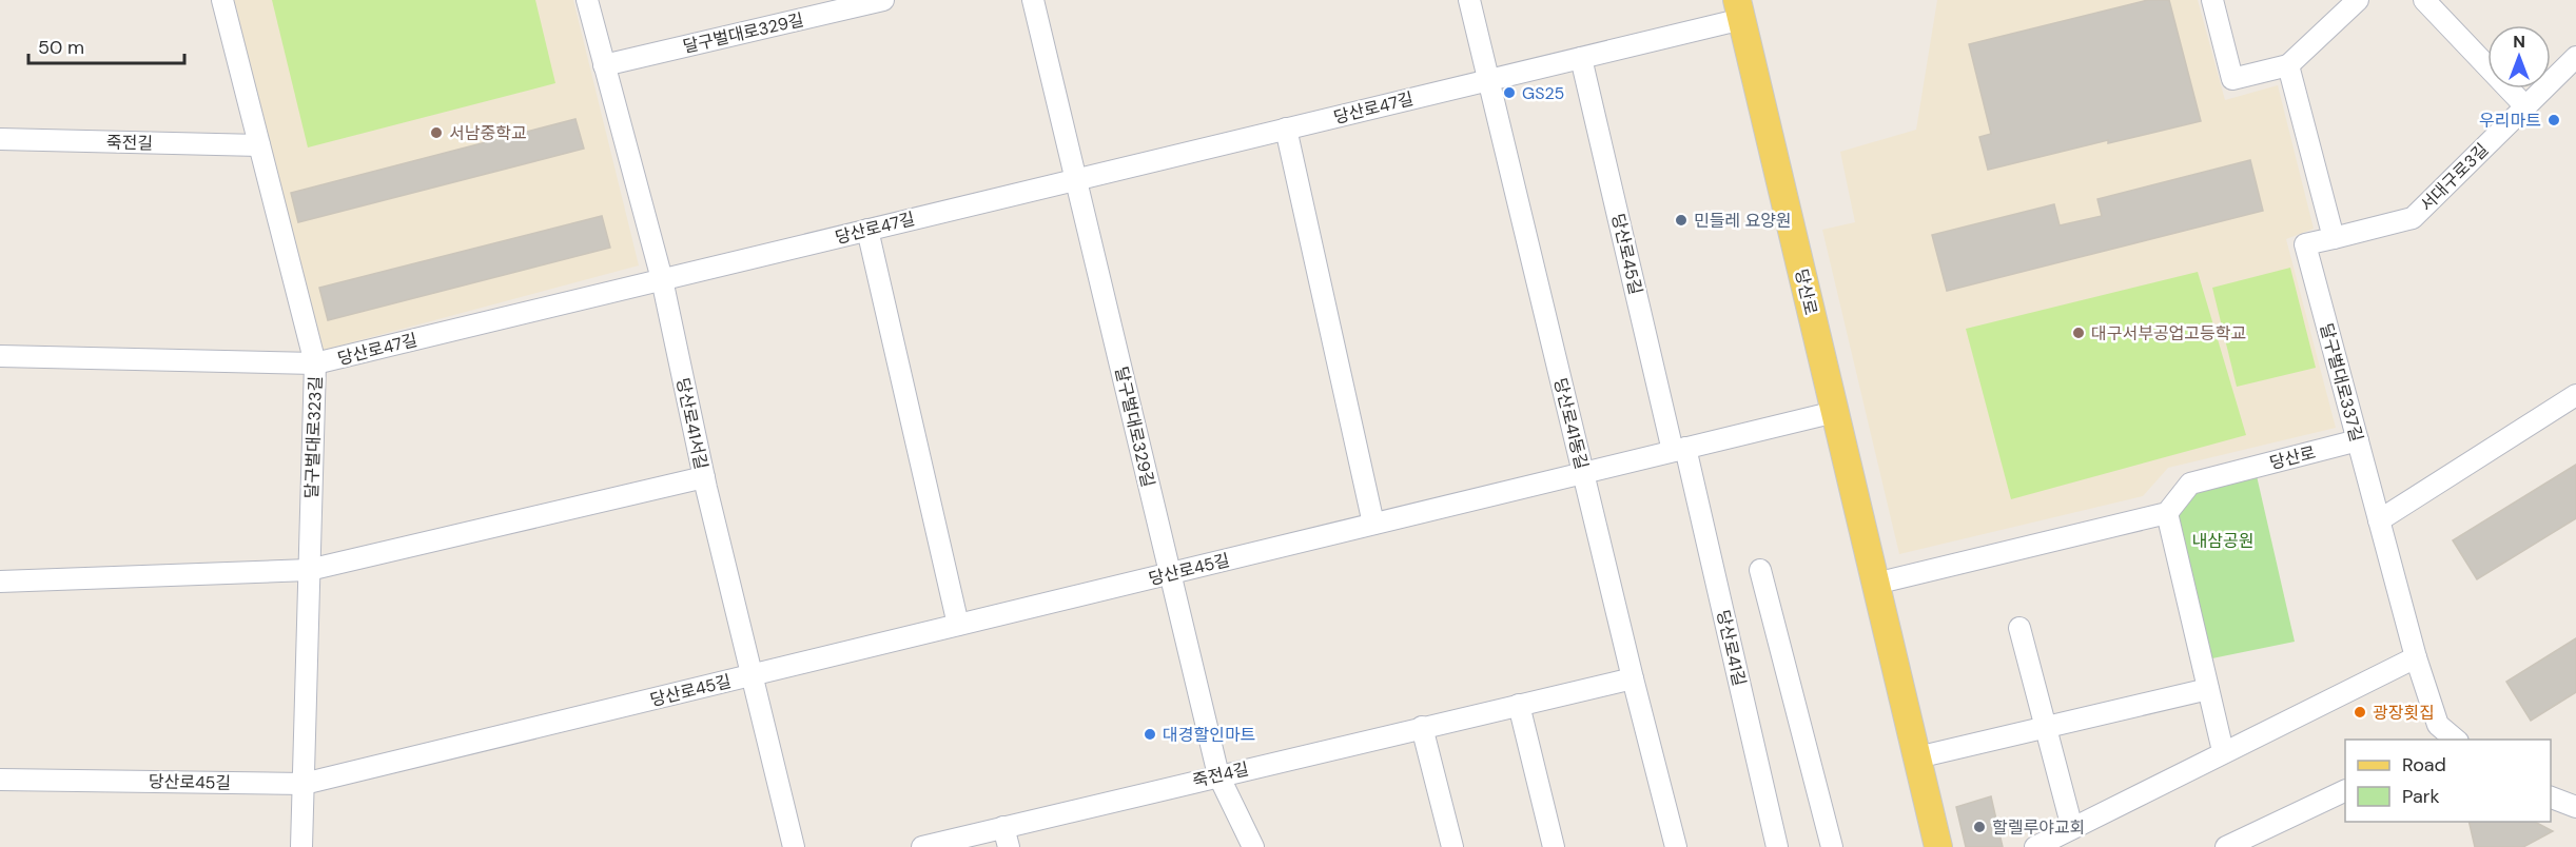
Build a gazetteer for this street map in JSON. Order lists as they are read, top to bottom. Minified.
{"streets":{"main road":["당산로"],"street":["달구벌대로329길","당산로47길","죽전길","서대구로3길","당산로45길","달구벌대로337길","당산로41서길","당산로41동길","달구벌대로323길","당산로41길","죽전4길"]},"crossings":[["달구벌대로329길","당산로47길"],["달구벌대로329길","당산로45길"],["달구벌대로329길","당산로41서길"],["달구벌대로329길","죽전4길"],["당산로47길","당산로45길"],["당산로47길","당산로"],["당산로47길","당산로41서길"],["당산로47길","당산로41동길"],["당산로47길","달구벌대로323길"],["죽전길","달구벌대로323길"],["서대구로3길","달구벌대로337길"],["당산로45길","당산로"],["당산로45길","당산로41서길"],["당산로45길","당산로41동길"],["당산로45길","달구벌대로323길"],["당산로45길","당산로41길"],["당산로","달구벌대로337길"],["당산로41동길","죽전4길"]],"parks":["내삼공원"],"places":["GS25","우리마트","서남중학교","민들레 요양원","대구서부공업고등학교","광장횟집","대경할인마트","할렐루야교회"],"legend":["Road","Park"],"scale_bar":"50 m","north":"top"}
